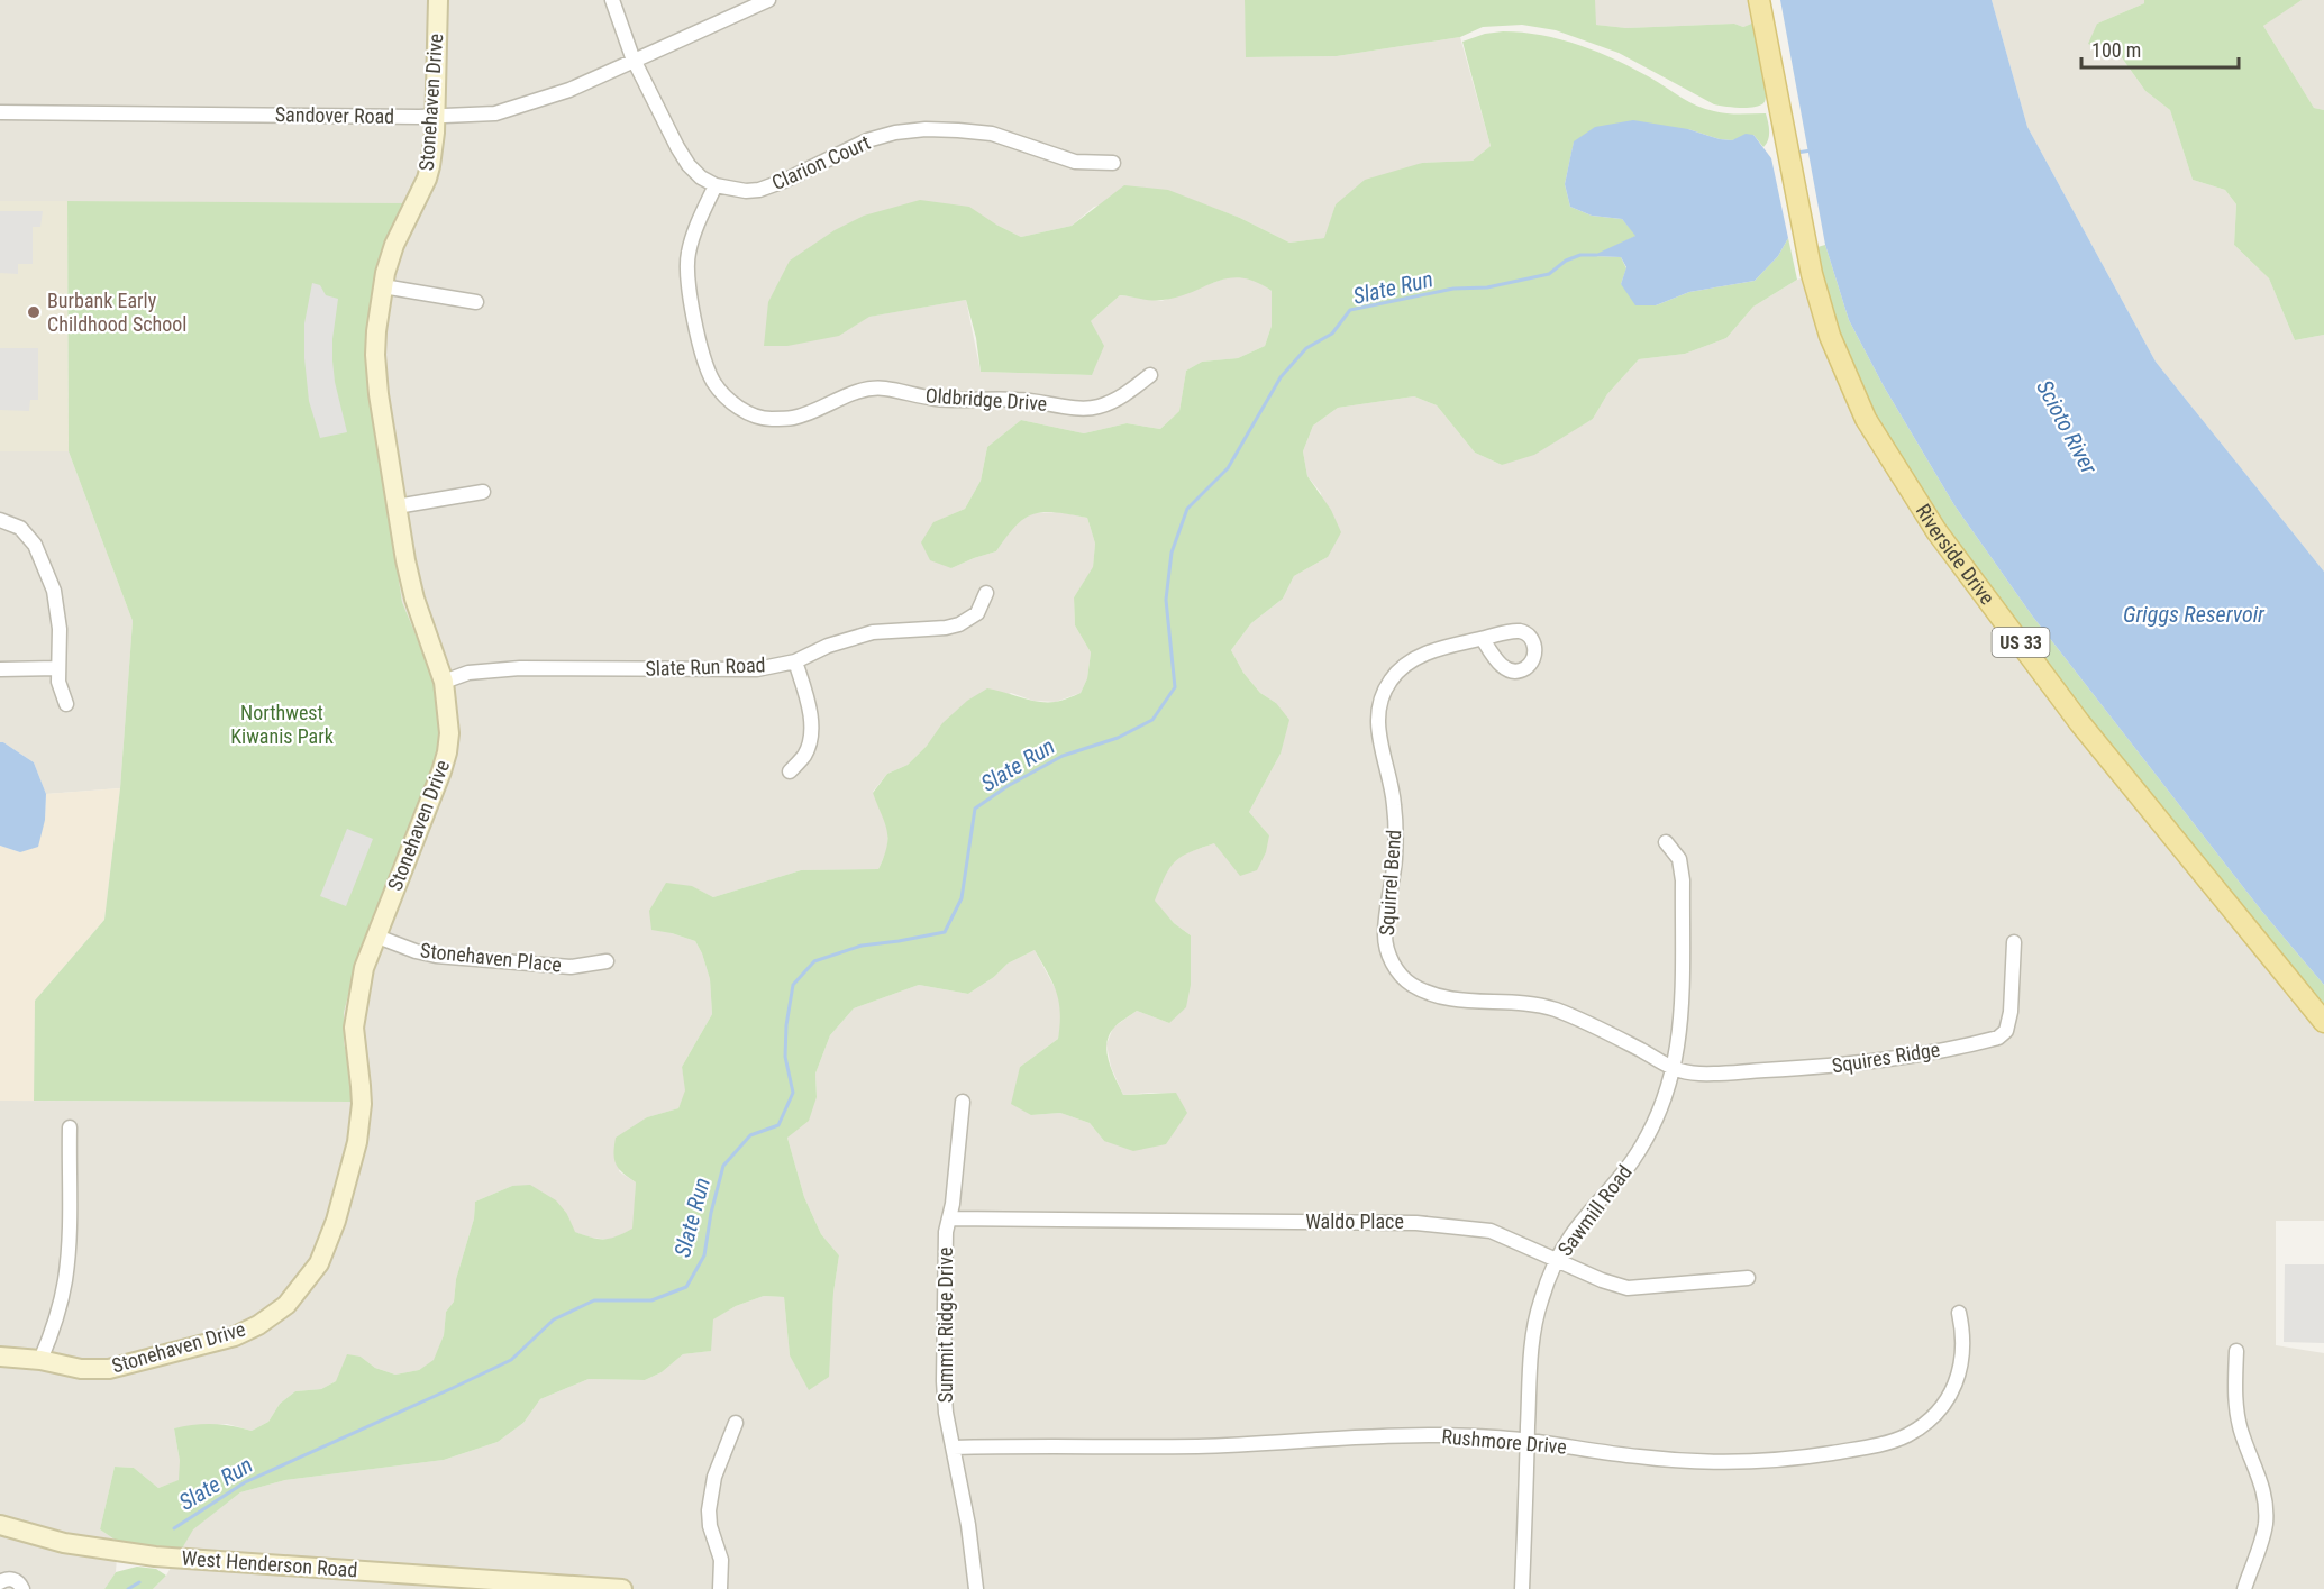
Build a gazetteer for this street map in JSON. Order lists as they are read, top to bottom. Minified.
{"streets":{"main road":["Riverside Drive","US 33"],"street":["Stonehaven Drive","Sandover Road","Clarion Court","Oldbridge Drive","Slate Run Road","Squirrel Bend","Stonehaven Place","Squires Ridge","Sawmill Road","Waldo Place","Summit Ridge Drive","Rushmore Drive","West Henderson Road"]},"crossings":[["Stonehaven Drive","Sandover Road"],["Stonehaven Drive","Slate Run Road"],["Stonehaven Drive","Stonehaven Place"],["Sandover Road","Clarion Court"],["Clarion Court","Oldbridge Drive"],["Squirrel Bend","Squires Ridge"],["Squirrel Bend","Sawmill Road"],["Squires Ridge","Sawmill Road"],["Sawmill Road","Waldo Place"],["Sawmill Road","Rushmore Drive"],["Waldo Place","Summit Ridge Drive"],["Summit Ridge Drive","Rushmore Drive"]],"water":["Slate Run","Scioto River","Griggs Reservoir"],"parks":["Northwest Kiwanis Park"],"places":["Burbank Early Childhood School"],"scale_bar":"100 m"}
